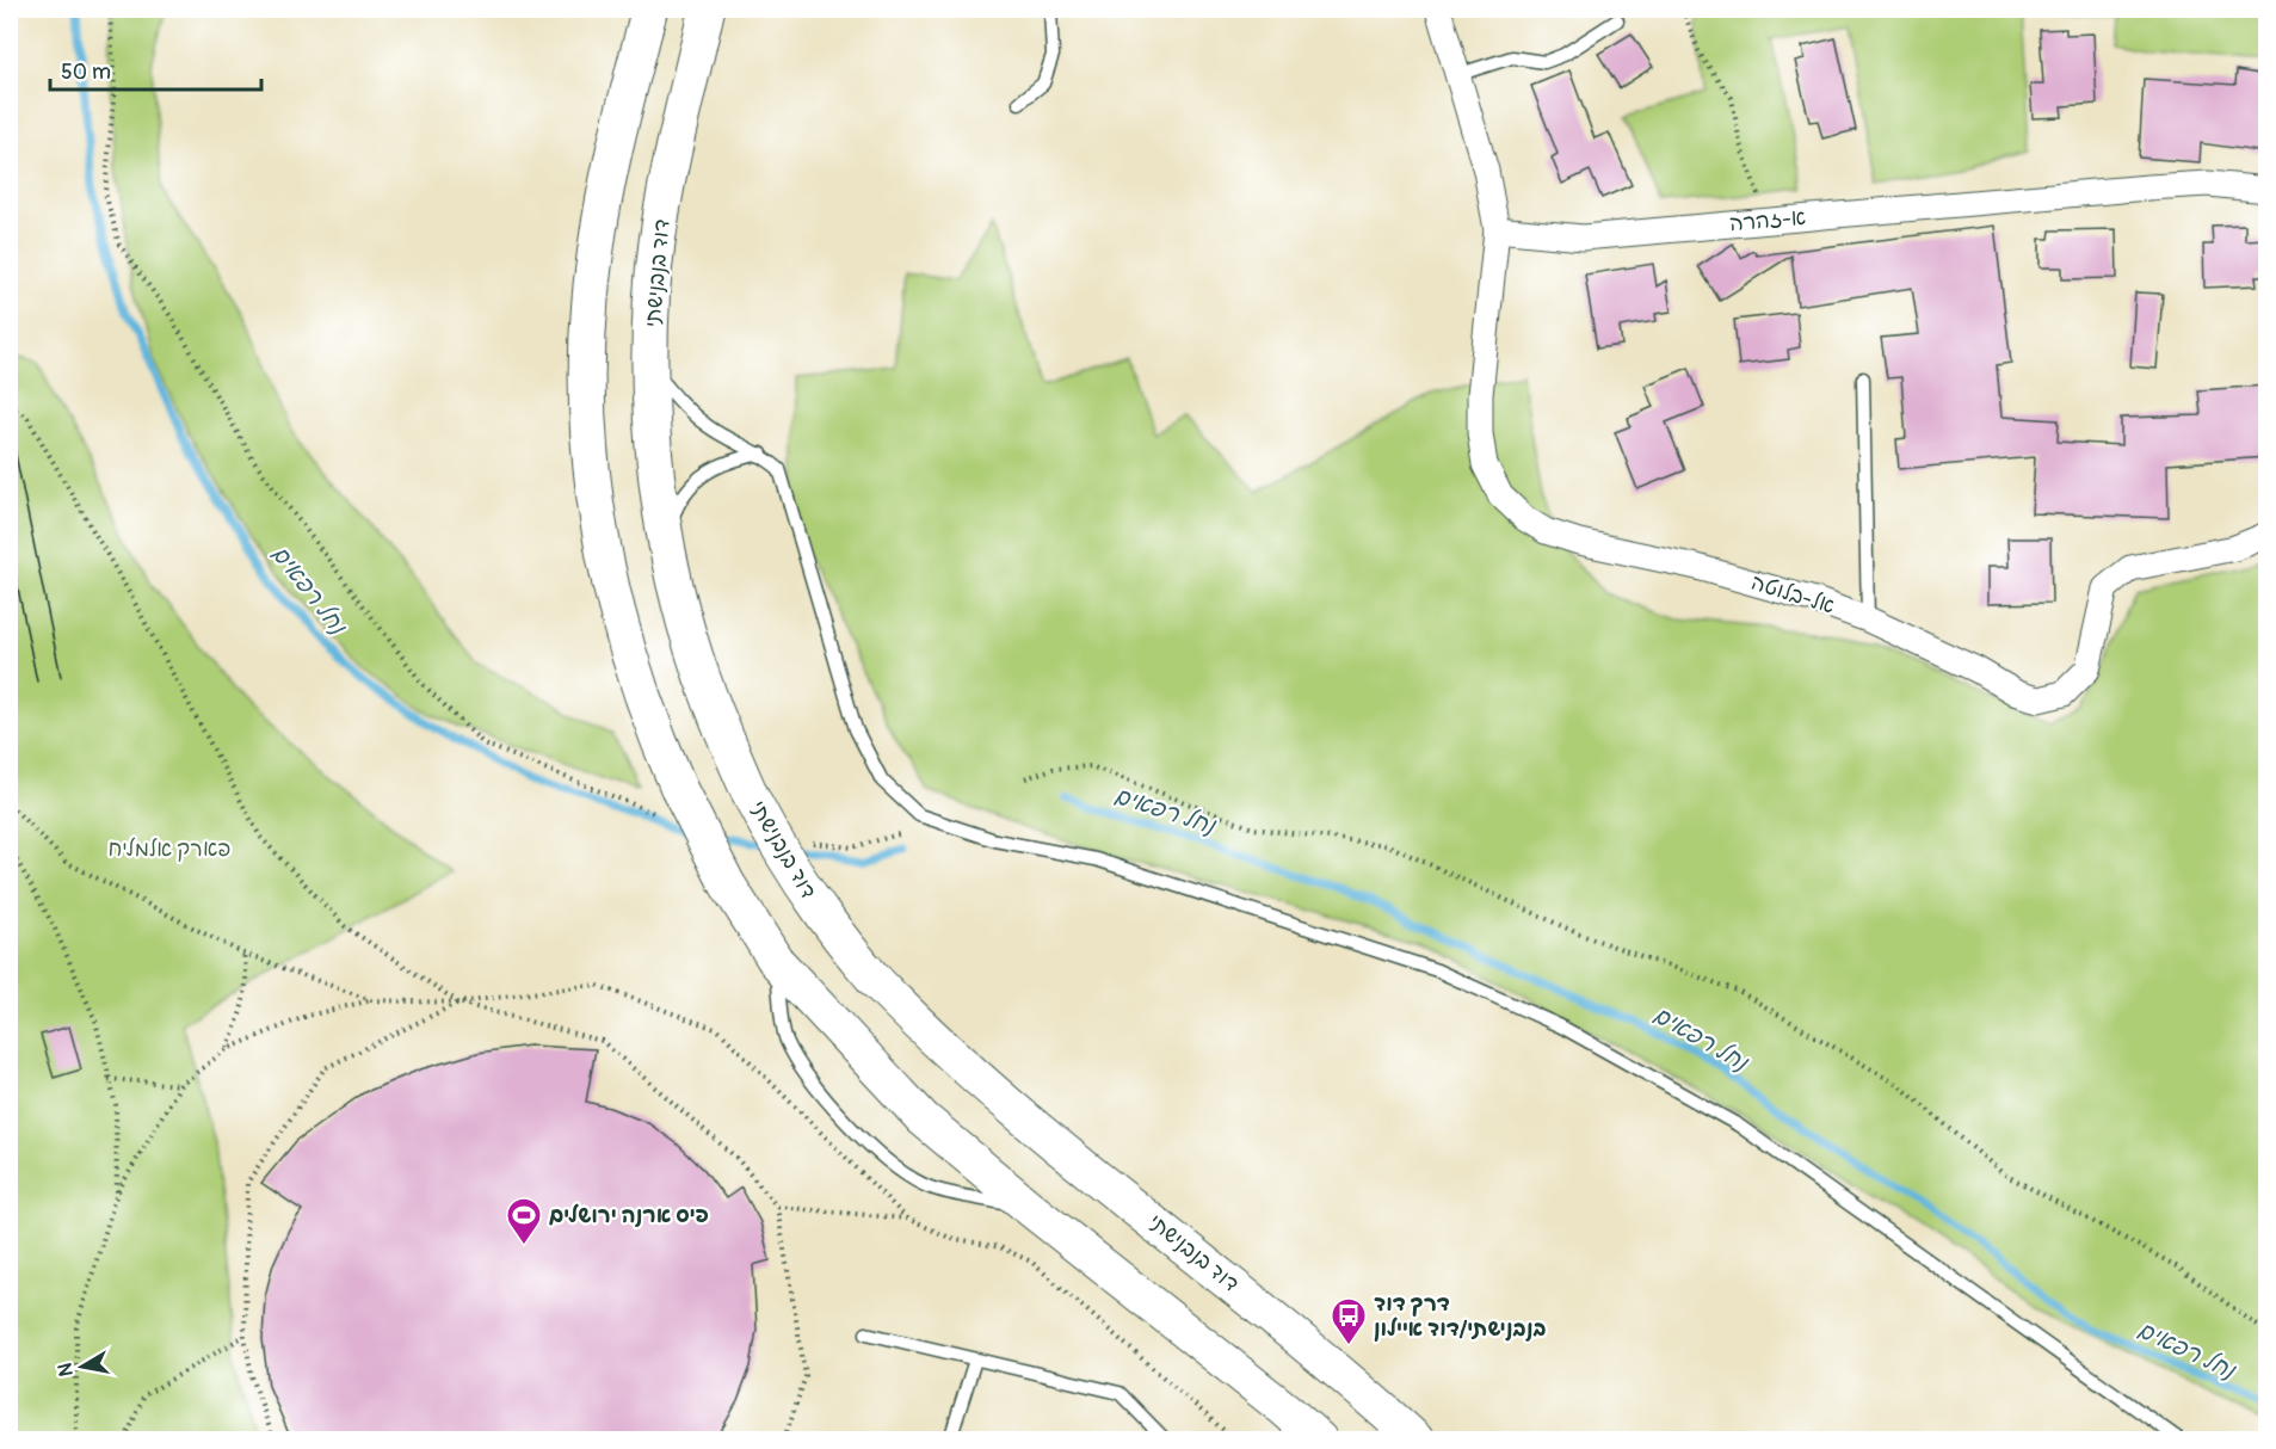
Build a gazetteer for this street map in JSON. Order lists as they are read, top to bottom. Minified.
{"streets":{"main road":["דוד בנבנישתי"],"street":["א-זהרה","אל-בלוטה"]},"crossings":[["א-זהרה","אל-בלוטה"]],"water":["נחל רפאים"],"parks":["פארק אלמליח"],"places":{"sports":["פיס ארנה ירושלים"],"bus stop":["דרך דוד בנבנישתי/דוד איילון"]},"scale_bar":"50 m","north":"left"}
